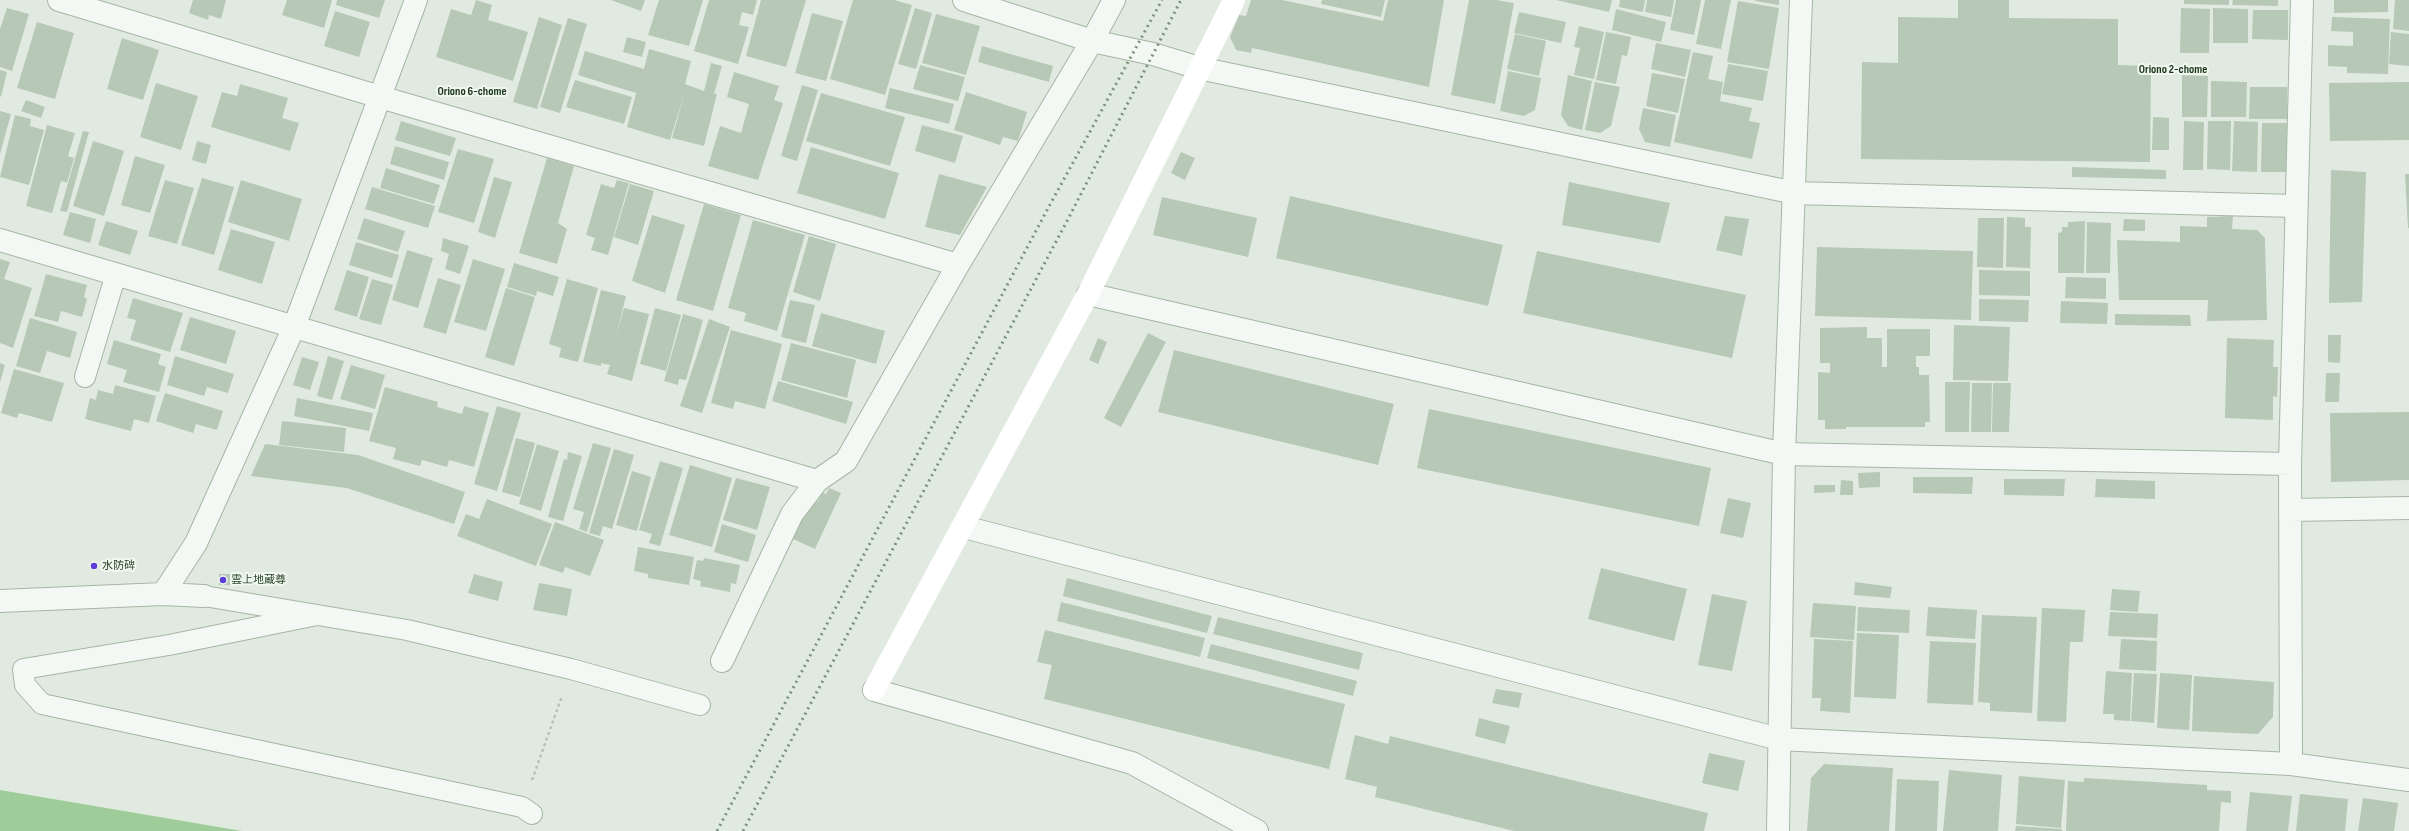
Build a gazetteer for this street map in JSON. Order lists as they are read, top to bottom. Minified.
{"districts":["Oriono 2-chome","Oriono 6-chome"],"places":["水防碑","雲上地蔵尊"]}
